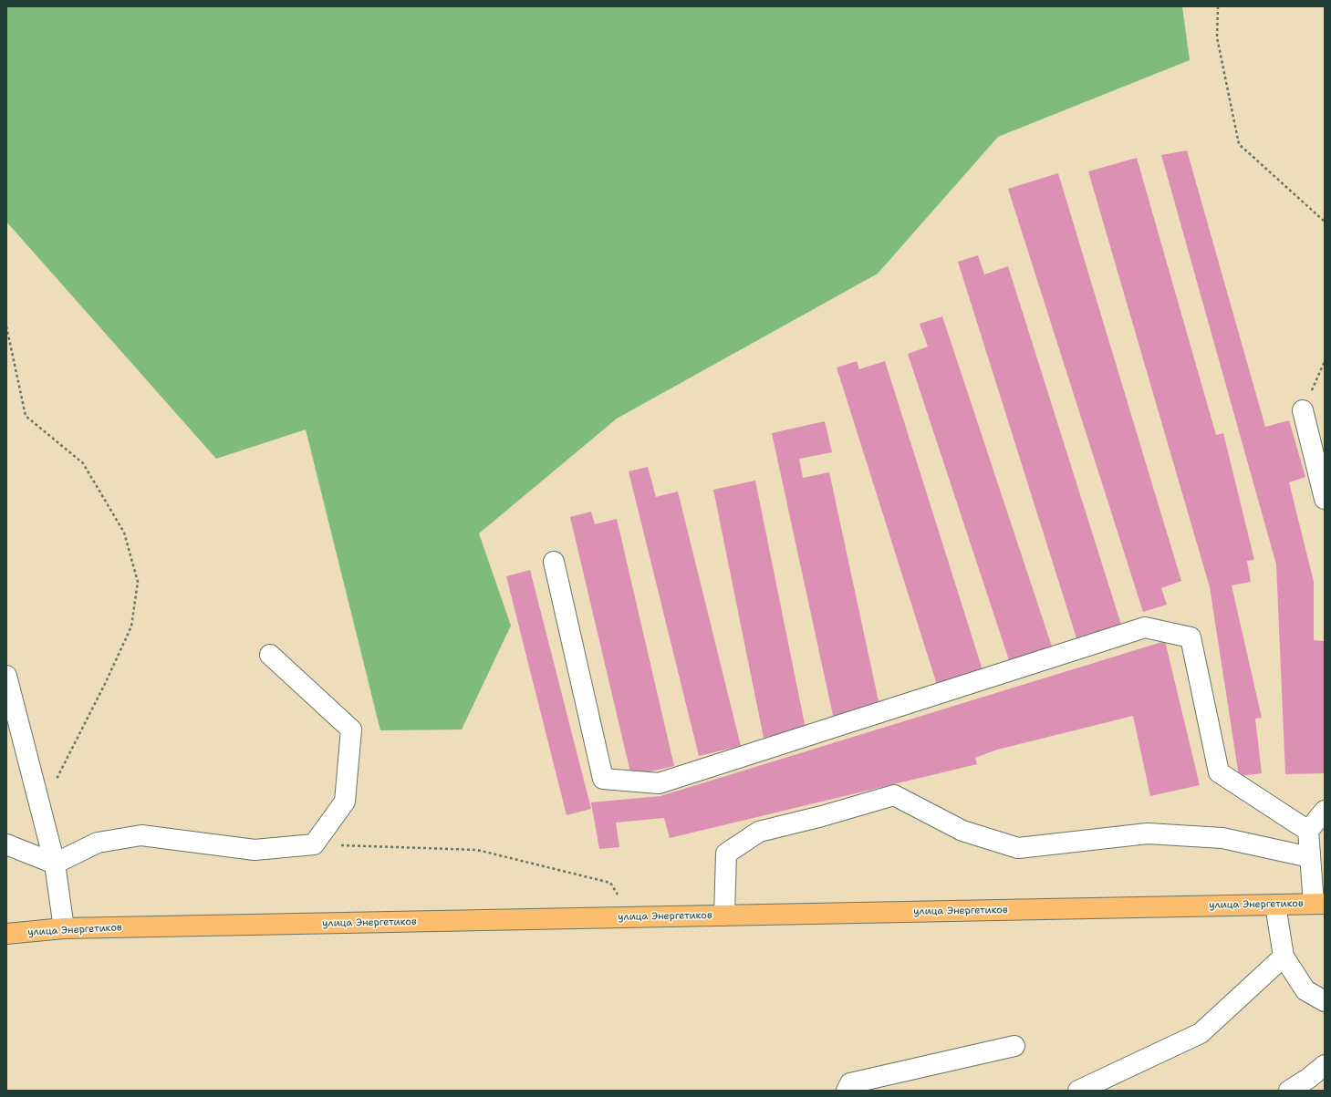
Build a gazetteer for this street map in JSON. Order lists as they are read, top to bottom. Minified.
{"streets":{"main road":["улица Энергетиков"]}}
